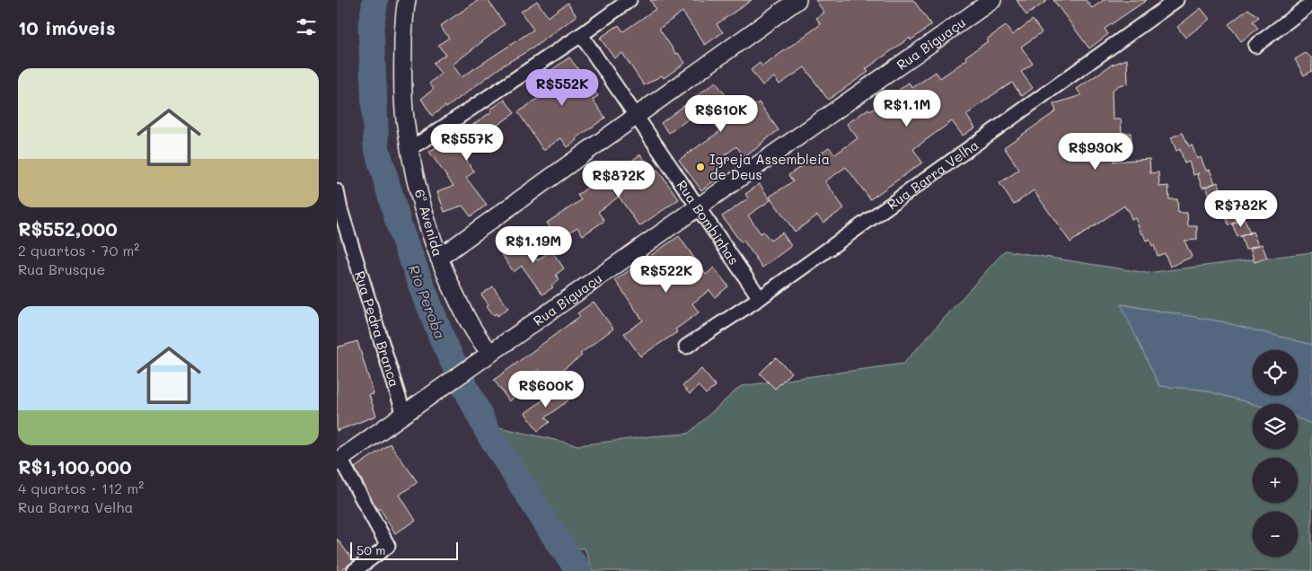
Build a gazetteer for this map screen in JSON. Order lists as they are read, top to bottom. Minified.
{"streets":{"street":["Rua Biguaçu","Rua Barra Velha","Rua Bombinhas","6ª Avenida","Rua Pedra Branca"]},"crossings":[["Rua Biguaçu","Rua Bombinhas"],["Rua Biguaçu","6ª Avenida"],["Rua Biguaçu","Rua Pedra Branca"],["Rua Barra Velha","Rua Bombinhas"]],"water":["Rio Peroba"],"places":["Igreja Assembleia de Deus"],"scale_bar":"50 m","page":{"heading":"10 imóveis","list":[{"name":"R$552,000","note":"2 quartos · 70 m² · Rua Brusque"},{"name":"R$1,100,000","note":"4 quartos · 112 m² · Rua Barra Velha"}],"price":["R$552K","R$1.1M","R$610K","R$557K","R$930K","R$872K","R$782K","R$1.19M","R$522K","R$600K"],"map_buttons":["+","−"],"scale":"50 m"}}
